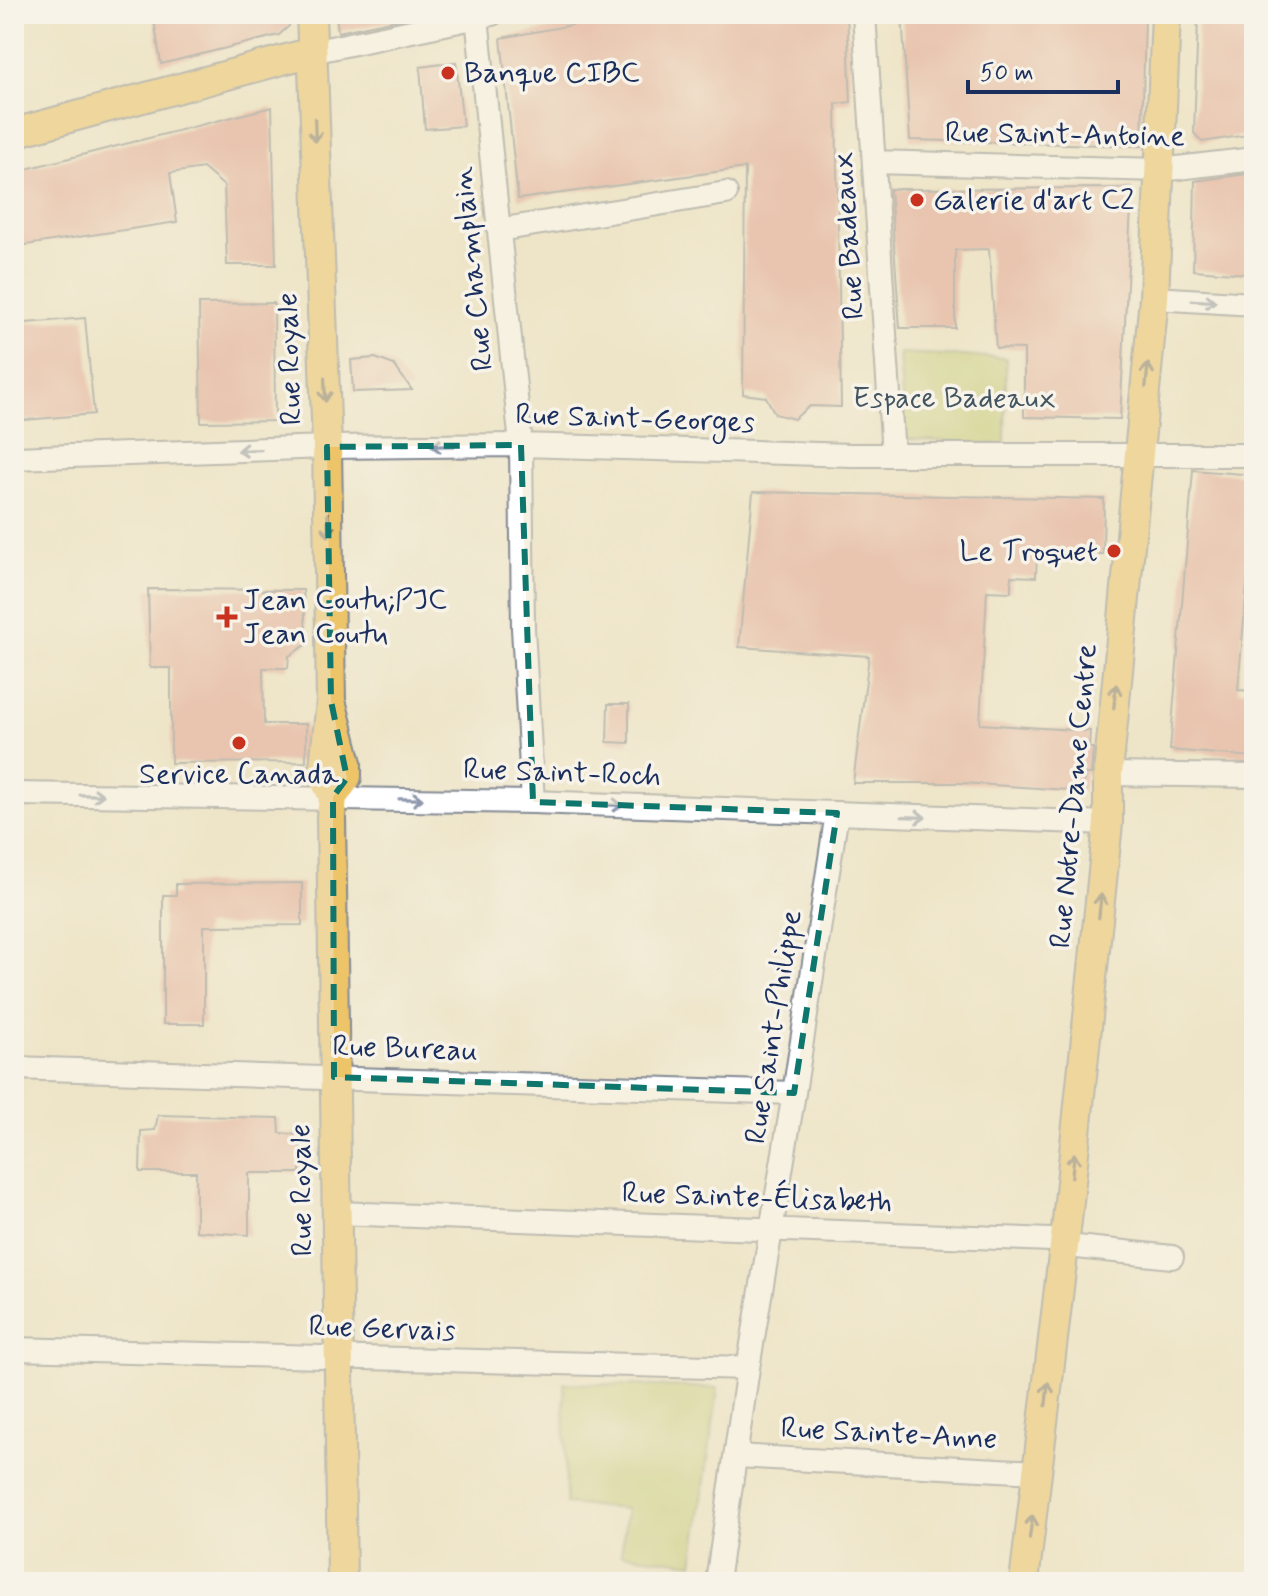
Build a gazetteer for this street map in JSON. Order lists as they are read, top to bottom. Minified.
{"streets":{"main road":["Rue Royale","Rue Notre-Dame Centre"],"street":["Rue Saint-Antoine","Rue Badeaux","Rue Champlain","Rue Saint-Georges","Rue Saint-Roch","Rue Saint-Philippe","Rue Bureau","Rue Sainte-Élisabeth","Rue Gervais","Rue Sainte-Anne"]},"crossings":[["Rue Saint-Antoine","Rue Badeaux"],["Rue Saint-Antoine","Rue Notre-Dame Centre"],["Rue Badeaux","Rue Saint-Georges"],["Rue Champlain","Rue Saint-Georges"],["Rue Champlain","Rue Saint-Roch"],["Rue Royale","Rue Saint-Georges"],["Rue Royale","Rue Saint-Roch"],["Rue Royale","Rue Bureau"],["Rue Royale","Rue Sainte-Élisabeth"],["Rue Royale","Rue Gervais"],["Rue Saint-Georges","Rue Notre-Dame Centre"],["Rue Saint-Roch","Rue Notre-Dame Centre"],["Rue Saint-Roch","Rue Saint-Philippe"],["Rue Notre-Dame Centre","Rue Sainte-Élisabeth"],["Rue Notre-Dame Centre","Rue Sainte-Anne"],["Rue Saint-Philippe","Rue Bureau"],["Rue Saint-Philippe","Rue Sainte-Élisabeth"],["Rue Saint-Philippe","Rue Gervais"],["Rue Saint-Philippe","Rue Sainte-Anne"]],"one_way":["Rue Royale","Rue Saint-Georges","Rue Saint-Roch","Rue Notre-Dame Centre"],"parks":["Espace Badeaux"],"places":{"other":["Banque CIBC","Galerie d'art C2","Le Troquet","Service Canada"],"health":["Jean Coutu;PJC Jean Coutu"]},"scale_bar":"50 m"}
